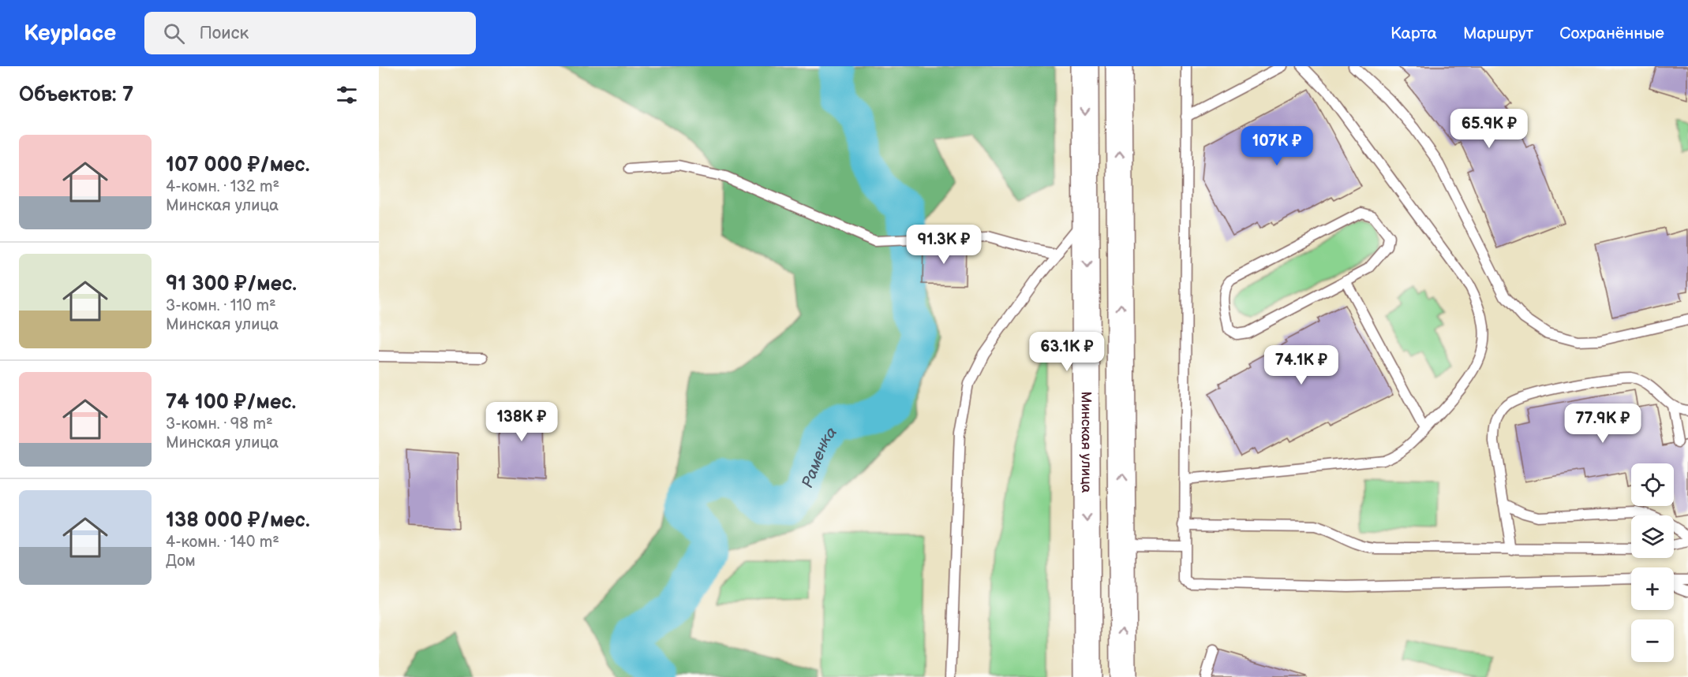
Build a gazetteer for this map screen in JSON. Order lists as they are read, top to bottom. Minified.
{"streets":{"main road":["Минская улица"]},"water":["Раменка"],"page":{"header":"Keyplace","search":"Поиск","nav":["Карта","Маршрут","Сохранённые"],"heading":"Объектов: 7","price":["65.9K ₽","107K ₽","91.3K ₽","63.1K ₽","74.1K ₽","138K ₽","77.9K ₽"],"list":[{"name":"107 000 ₽/мес.","note":"4-комн. · 132 m² · Минская улица"},{"name":"91 300 ₽/мес.","note":"3-комн. · 110 m² · Минская улица"},{"name":"74 100 ₽/мес.","note":"3-комн. · 98 m² · Минская улица"},{"name":"138 000 ₽/мес.","note":"4-комн. · 140 m² · Дом"}],"map_buttons":["+","−"]}}
